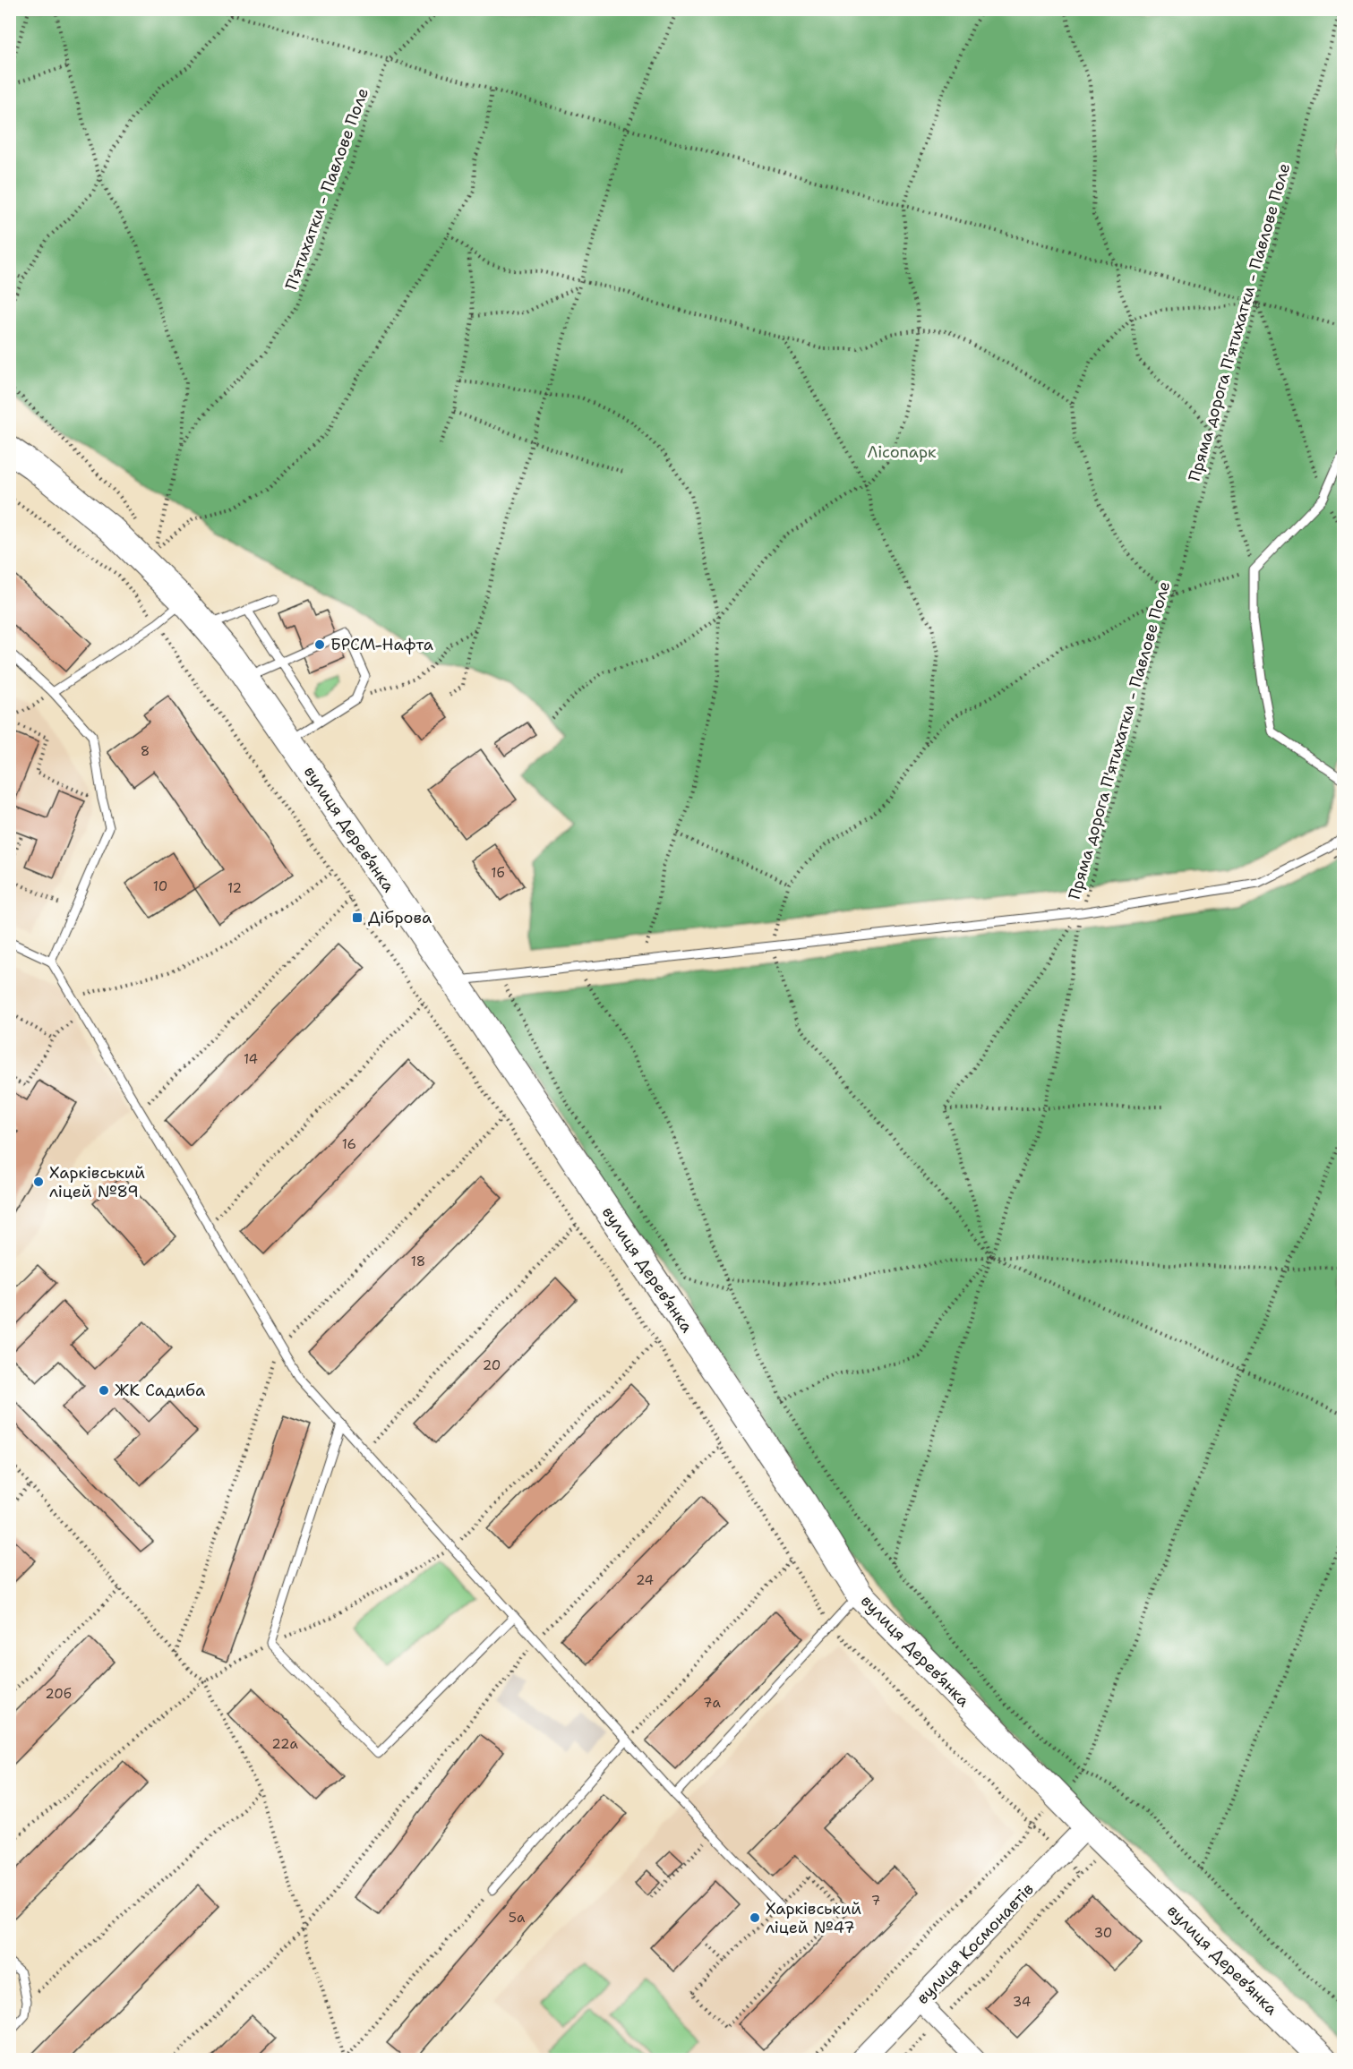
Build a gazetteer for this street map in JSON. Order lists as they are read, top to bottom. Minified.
{"streets":{"main road":["вулиця Дерев’янка"],"street":["вулиця Космонавтів"],"path":["П'ятихатки - Павлове Поле","Пряма дорога П'ятихатки - Павлове Поле"]},"crossings":[["вулиця Дерев’янка","вулиця Космонавтів"]],"parks":["Лісопарк"],"places":{"other":["БРСМ-Нафта","Харківський ліцей №89","ЖК Садиба","Харківський ліцей №47"],"transit":["Діброва"]},"house_numbers":["8","1б","10","12","14","16","18","20","24","20б","7а","22а","7","5а","30","34"]}
